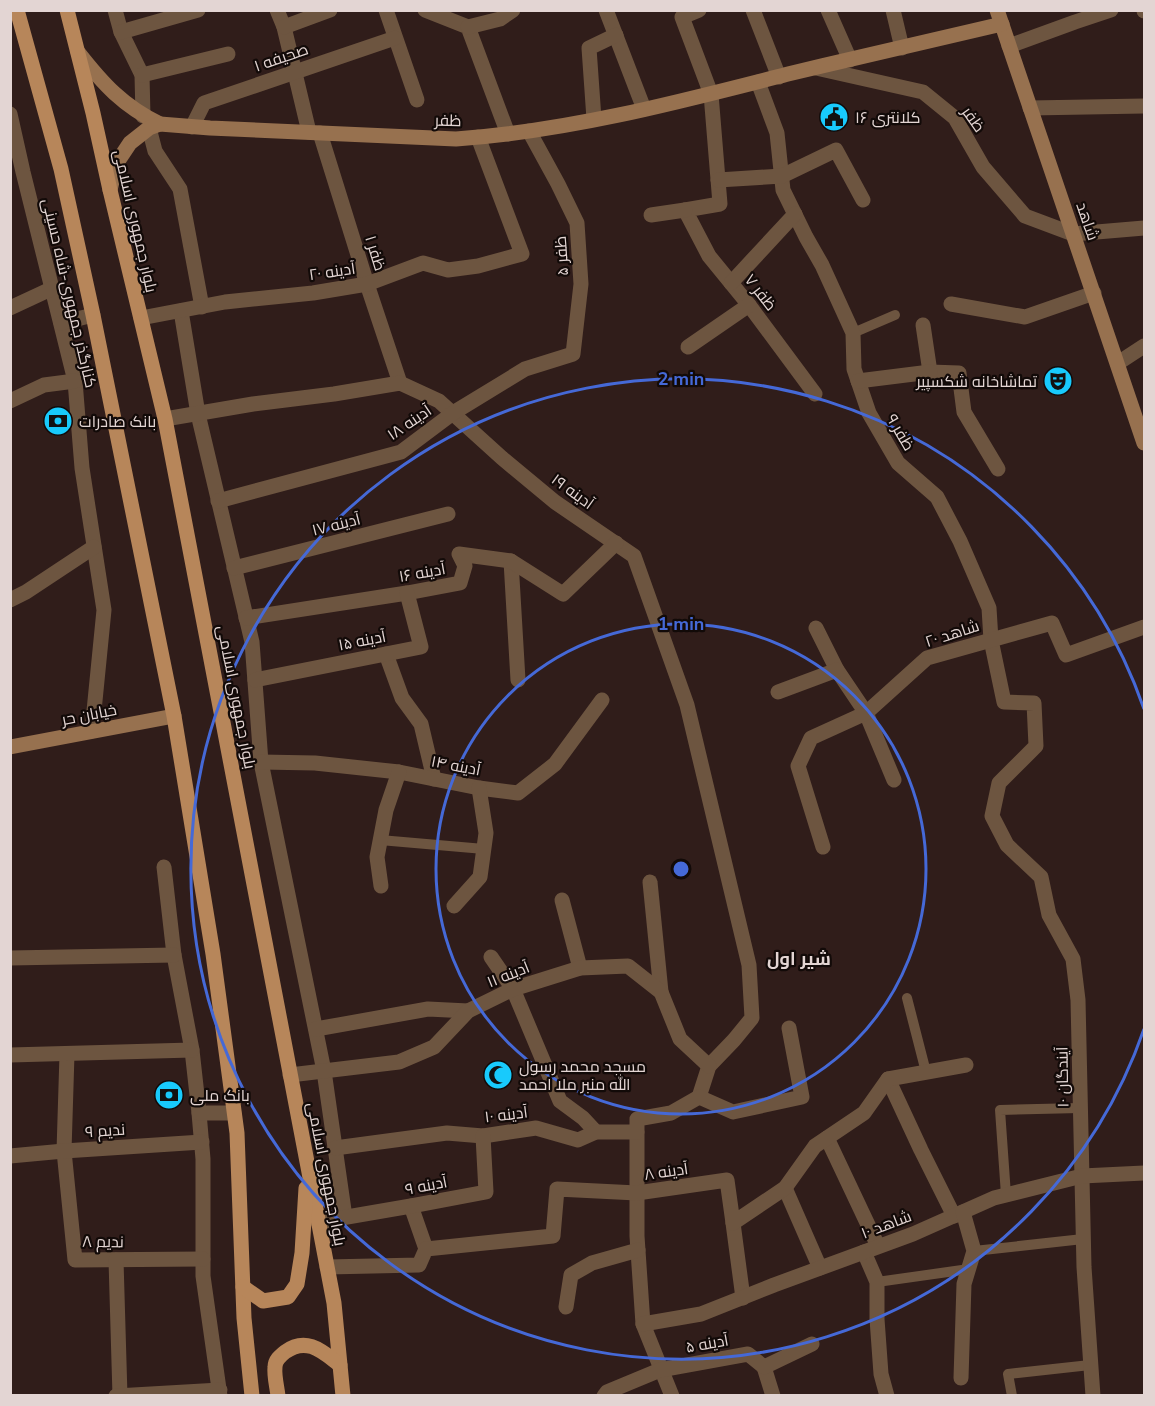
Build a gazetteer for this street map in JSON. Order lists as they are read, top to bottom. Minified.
{"streets":{"main road":["بلوار جمهوری اسلامی"],"street":["صحیفه ۱","ظفر","شاهد","ظفر ۱","ظفر ۵","آدینه ۲۰","ظفر ۷","کنارگذر جمهوری-شاه حسینی","آدینه ۱۸","ظفر ۹","آدینه ۱۹","آدینه ۱۷","آدینه ۱۶","شاهد ۲۰","آدینه ۱۵","خیابان حر","آدینه ۱۴","آدینه ۱۱","آیندگان ۱۰","آدینه ۱۰","ندیم ۹","آدینه ۸","آدینه ۹","شاهد ۱۰","ندیم ۸","آدینه ۵"]},"crossings":[["صحیفه ۱","ظفر"],["صحیفه ۱","ظفر ۱"],["ظفر","شاهد"],["ظفر","ظفر ۱"],["ظفر","ظفر ۵"],["ظفر","آدینه ۲۰"],["ظفر","ظفر ۹"],["بلوار جمهوری اسلامی","آدینه ۲۰"],["بلوار جمهوری اسلامی","آدینه ۱۱"],["بلوار جمهوری اسلامی","آدینه ۹"],["ظفر ۱","آدینه ۲۰"],["ظفر ۱","آدینه ۱۹"],["ظفر ۵","آدینه ۱۸"],["کنارگذر جمهوری-شاه حسینی","خیابان حر"],["آدینه ۱۸","آدینه ۱۹"],["ظفر ۹","شاهد ۲۰"],["ظفر ۹","آیندگان ۱۰"],["آدینه ۱۹","آدینه ۱۶"],["آدینه ۱۹","آدینه ۱۱"],["آدینه ۱۶","آدینه ۱۵"],["آیندگان ۱۰","شاهد ۱۰"],["آدینه ۱۰","آدینه ۹"],["ندیم ۹","ندیم ۸"]],"districts":["شیر اول"],"places":{"public building":["کلانتری ۱۶"],"theatre":["تماشاخانه شکسپیر"],"bank":["بانک صادرات","بانک ملی"],"mosque":["مسجد محمد رسول الله منبر ملا احمد"]},"rings":["2 min","1 min"]}
